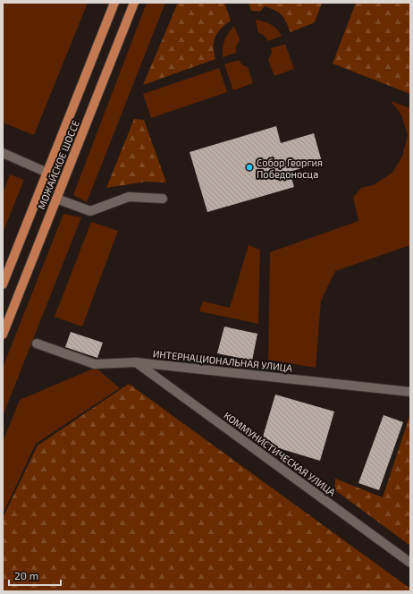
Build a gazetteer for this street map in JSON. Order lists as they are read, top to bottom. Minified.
{"streets":{"main road":["МОЖАЙСКОЕ ШОССЕ"],"street":["ИНТЕРНАЦИОНАЛЬНАЯ УЛИЦА","КОММУНИСТИЧЕСКАЯ УЛИЦА"]},"crossings":[["ИНТЕРНАЦИОНАЛЬНАЯ УЛИЦА","КОММУНИСТИЧЕСКАЯ УЛИЦА"]],"places":["Собор Георгия Победоносца"],"scale_bar":"20 m"}
